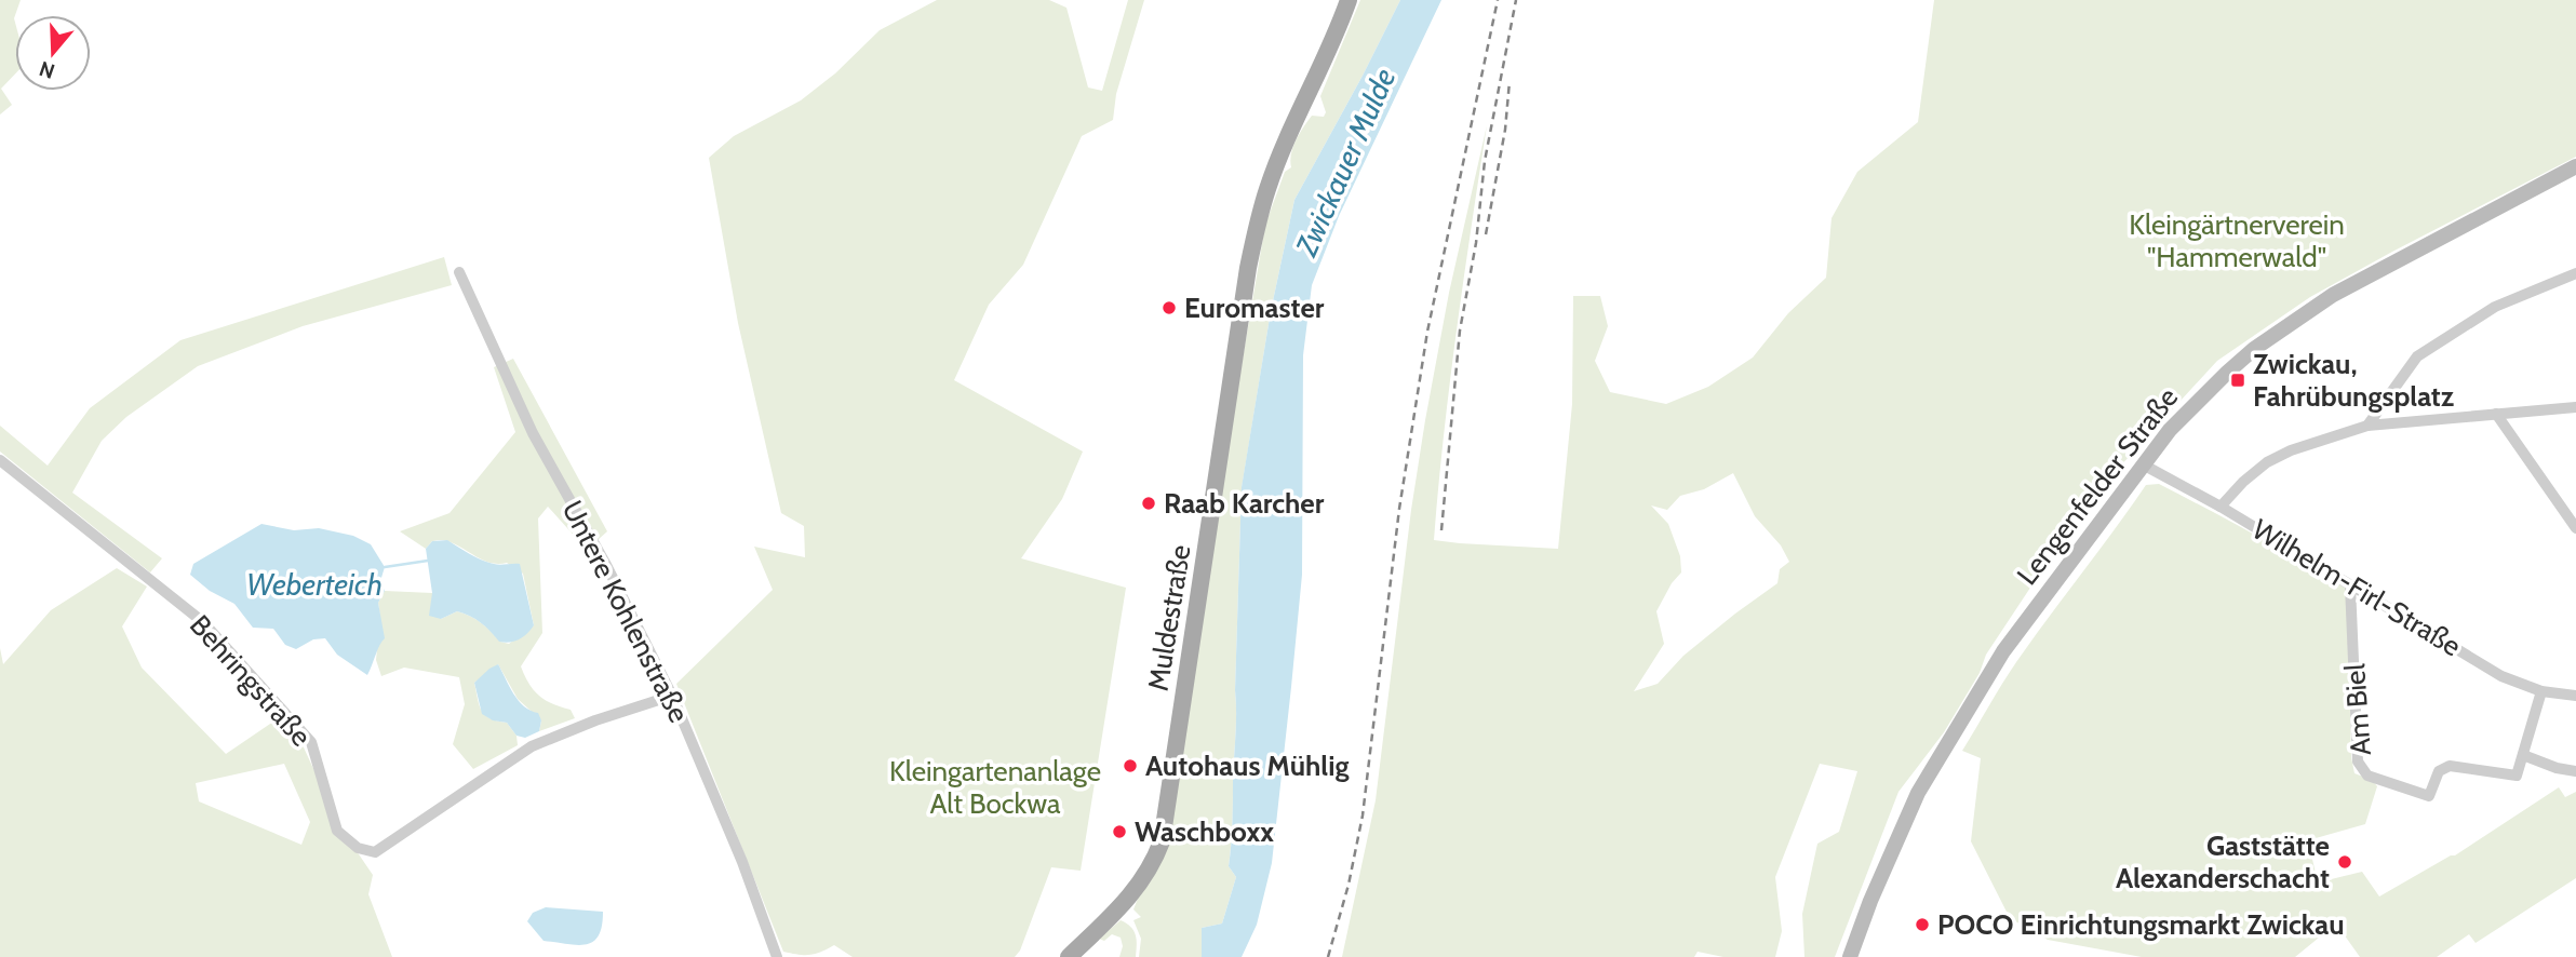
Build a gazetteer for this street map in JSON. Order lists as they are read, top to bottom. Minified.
{"streets":{"main road":["Lengenfelder Straße","Muldestraße"],"street":["Wilhelm-Firl-Straße","Untere Kohlenstraße","Behringstraße","Am Biel"]},"crossings":[["Lengenfelder Straße","Wilhelm-Firl-Straße"],["Wilhelm-Firl-Straße","Am Biel"],["Untere Kohlenstraße","Behringstraße"]],"water":["Zwickauer Mulde","Weberteich"],"parks":["Kleingärtnerverein \"Hammerwald\"","Kleingartenanlage Alt Bockwa"],"places":{"other":["Euromaster","Raab Karcher","Autohaus Mühlig","Waschboxx","Gaststätte Alexanderschacht","POCO Einrichtungsmarkt Zwickau"],"transit":["Zwickau, Fahrübungsplatz"]},"north":"bottom"}
